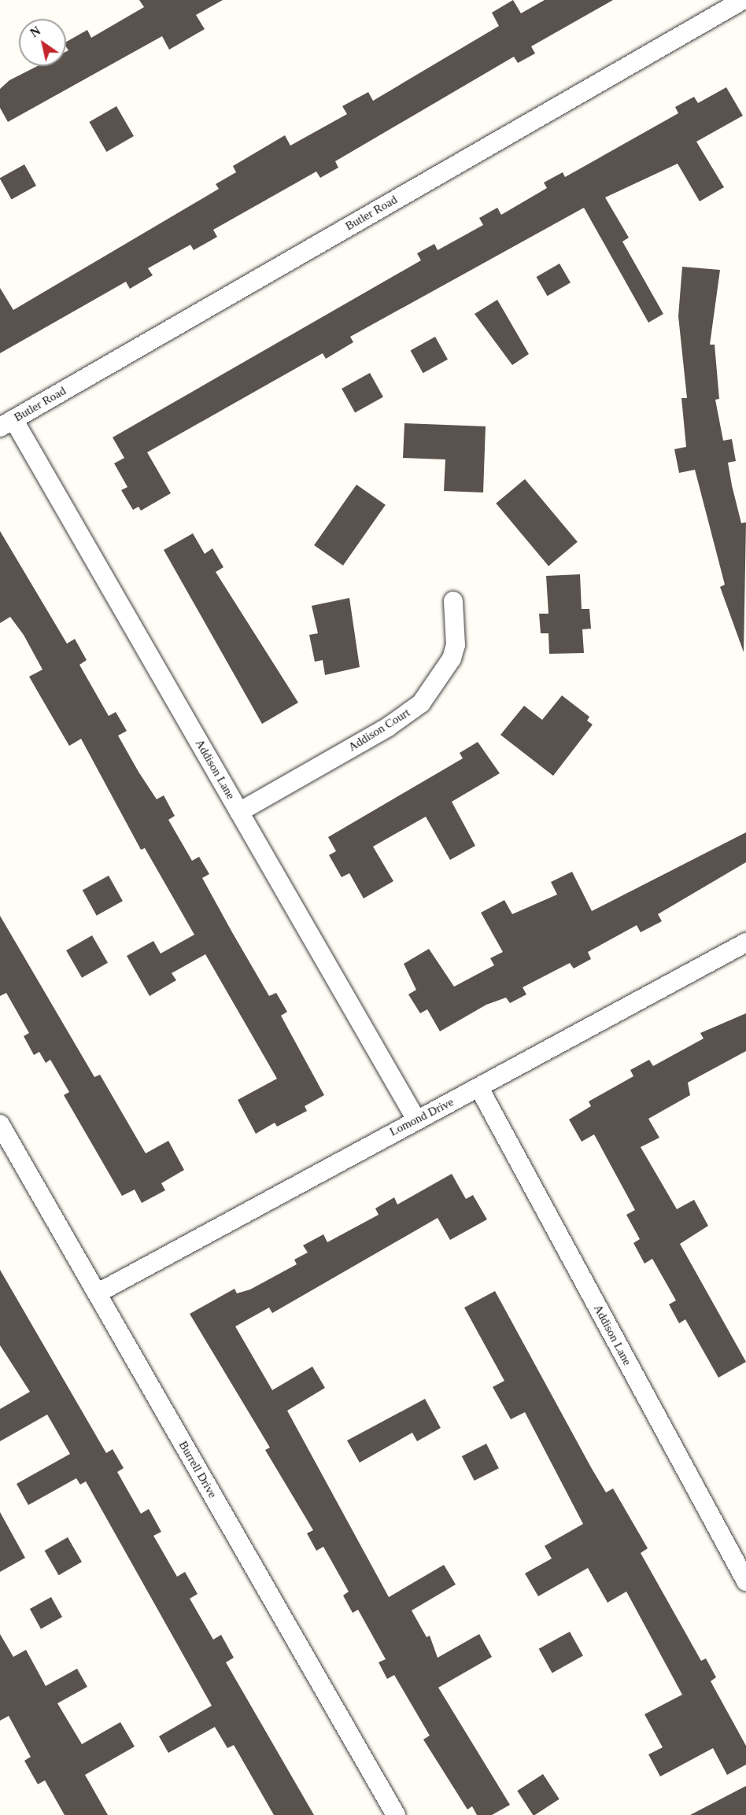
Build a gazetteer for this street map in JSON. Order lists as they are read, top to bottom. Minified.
{"streets":{"street":["Butler Road","Addison Court","Addison Lane","Lomond Drive","Burrell Drive"]},"crossings":[["Butler Road","Addison Lane"],["Addison Court","Addison Lane"],["Addison Lane","Lomond Drive"],["Lomond Drive","Burrell Drive"]],"north":"top left"}
